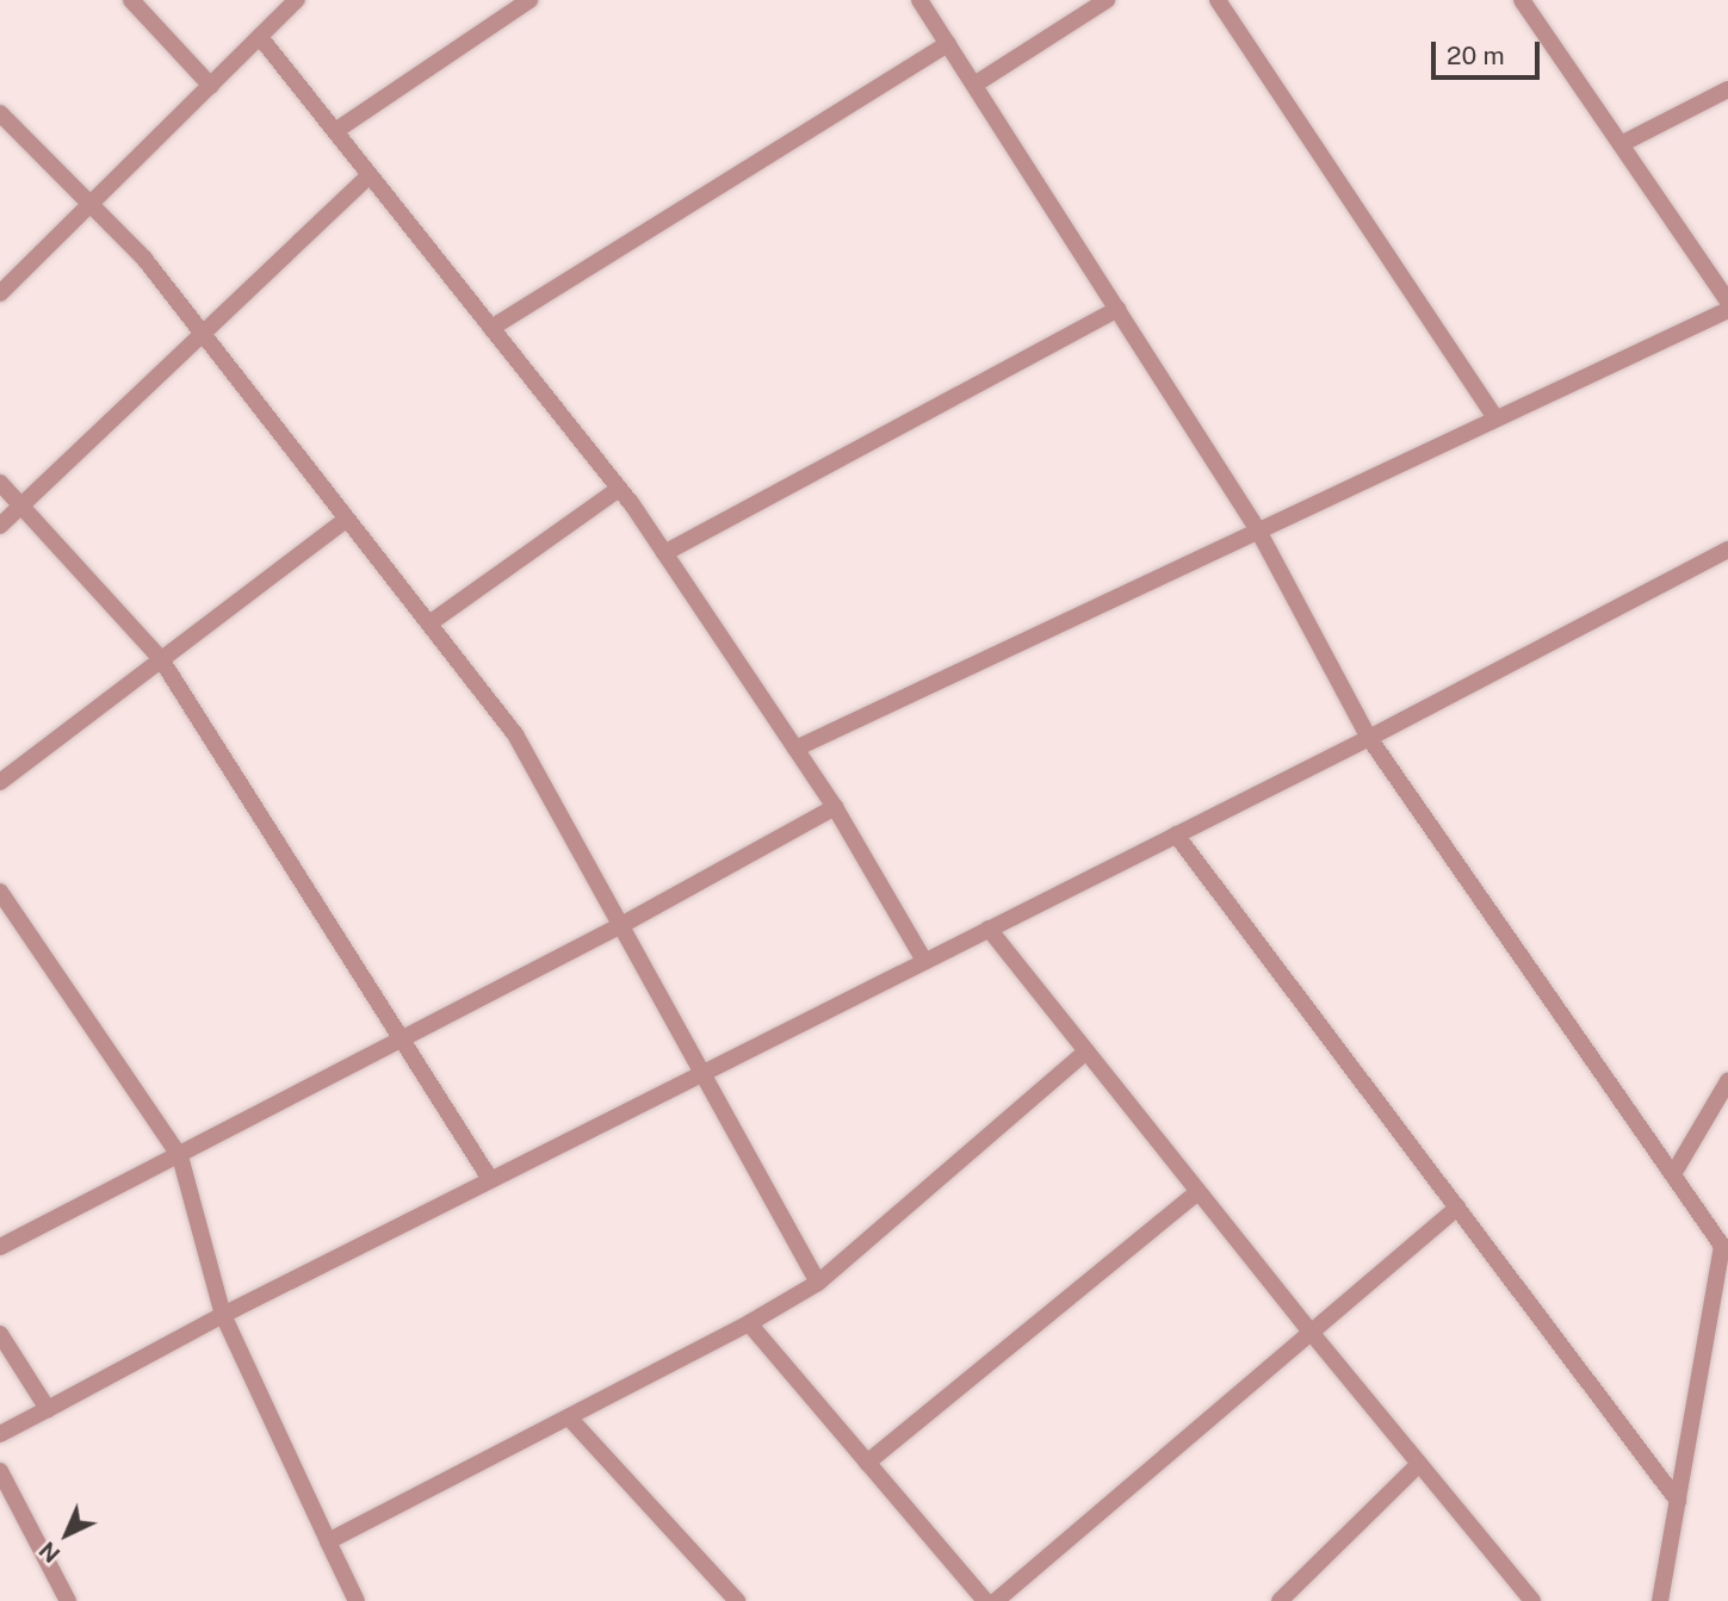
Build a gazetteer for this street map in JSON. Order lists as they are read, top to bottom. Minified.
{"scale_bar":"20 m","north":"bottom left"}
